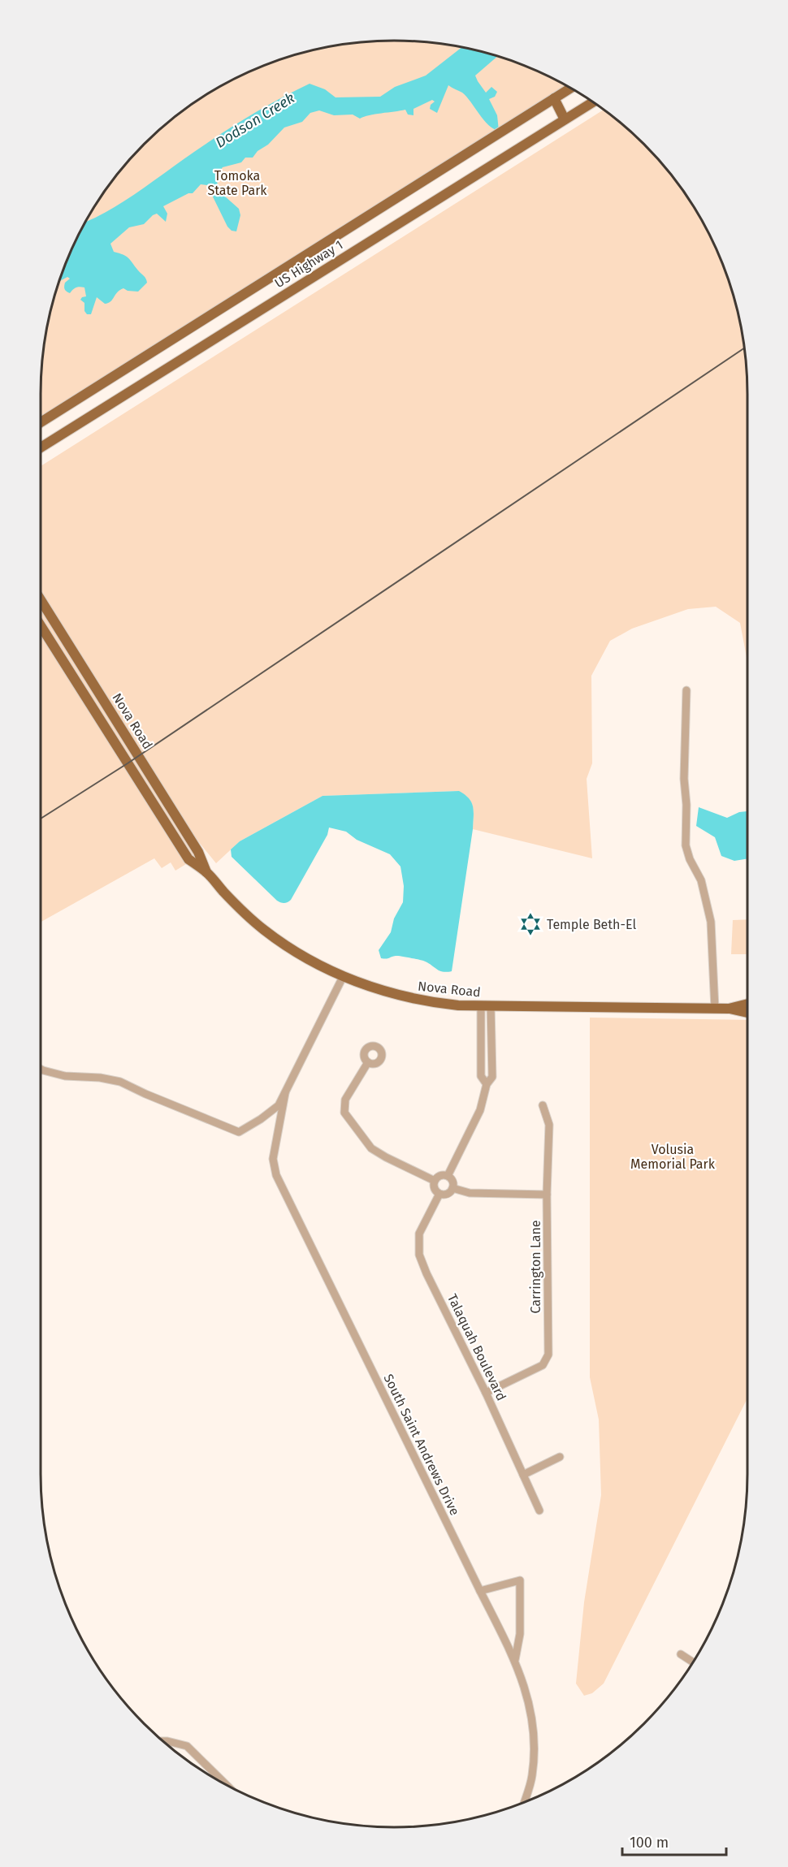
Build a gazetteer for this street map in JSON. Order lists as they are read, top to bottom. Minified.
{"streets":{"main road":["US Highway 1","Nova Road"],"street":["Carrington Lane","Talaquah Boulevard","South Saint Andrews Drive"]},"crossings":[["Carrington Lane","Talaquah Boulevard"]],"water":["Dodson Creek"],"parks":["Tomoka State Park","Volusia Memorial Park"],"places":{"synagogue":["Temple Beth-El"]},"scale_bar":"100 m"}
